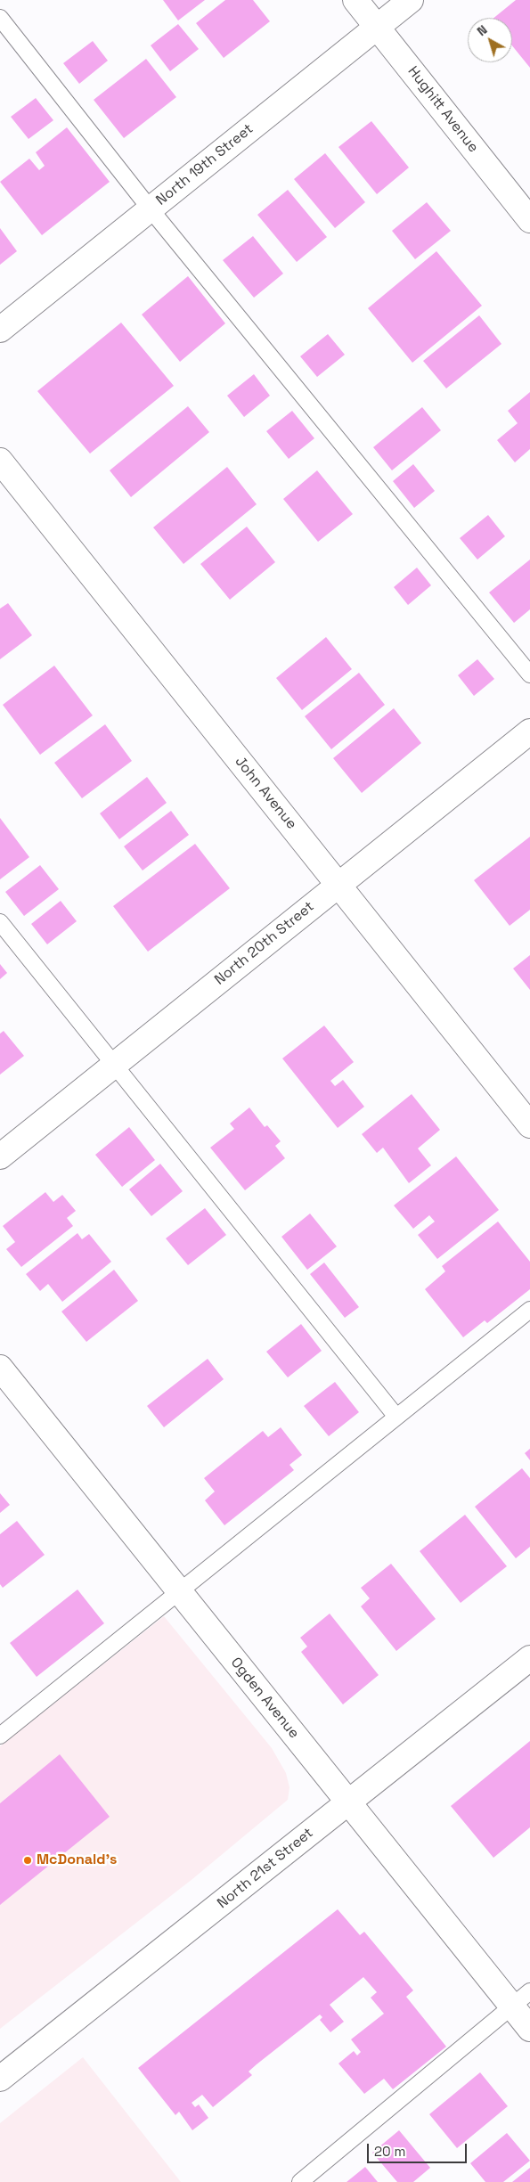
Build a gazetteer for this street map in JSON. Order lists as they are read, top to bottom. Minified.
{"streets":{"street":["Hughitt Avenue","North 19th Street","John Avenue","North 20th Street","Ogden Avenue","North 21st Street"]},"crossings":[["Hughitt Avenue","North 19th Street"],["John Avenue","North 20th Street"],["Ogden Avenue","North 21st Street"]],"places":["McDonald's"],"scale_bar":"20 m","north":"top left"}
